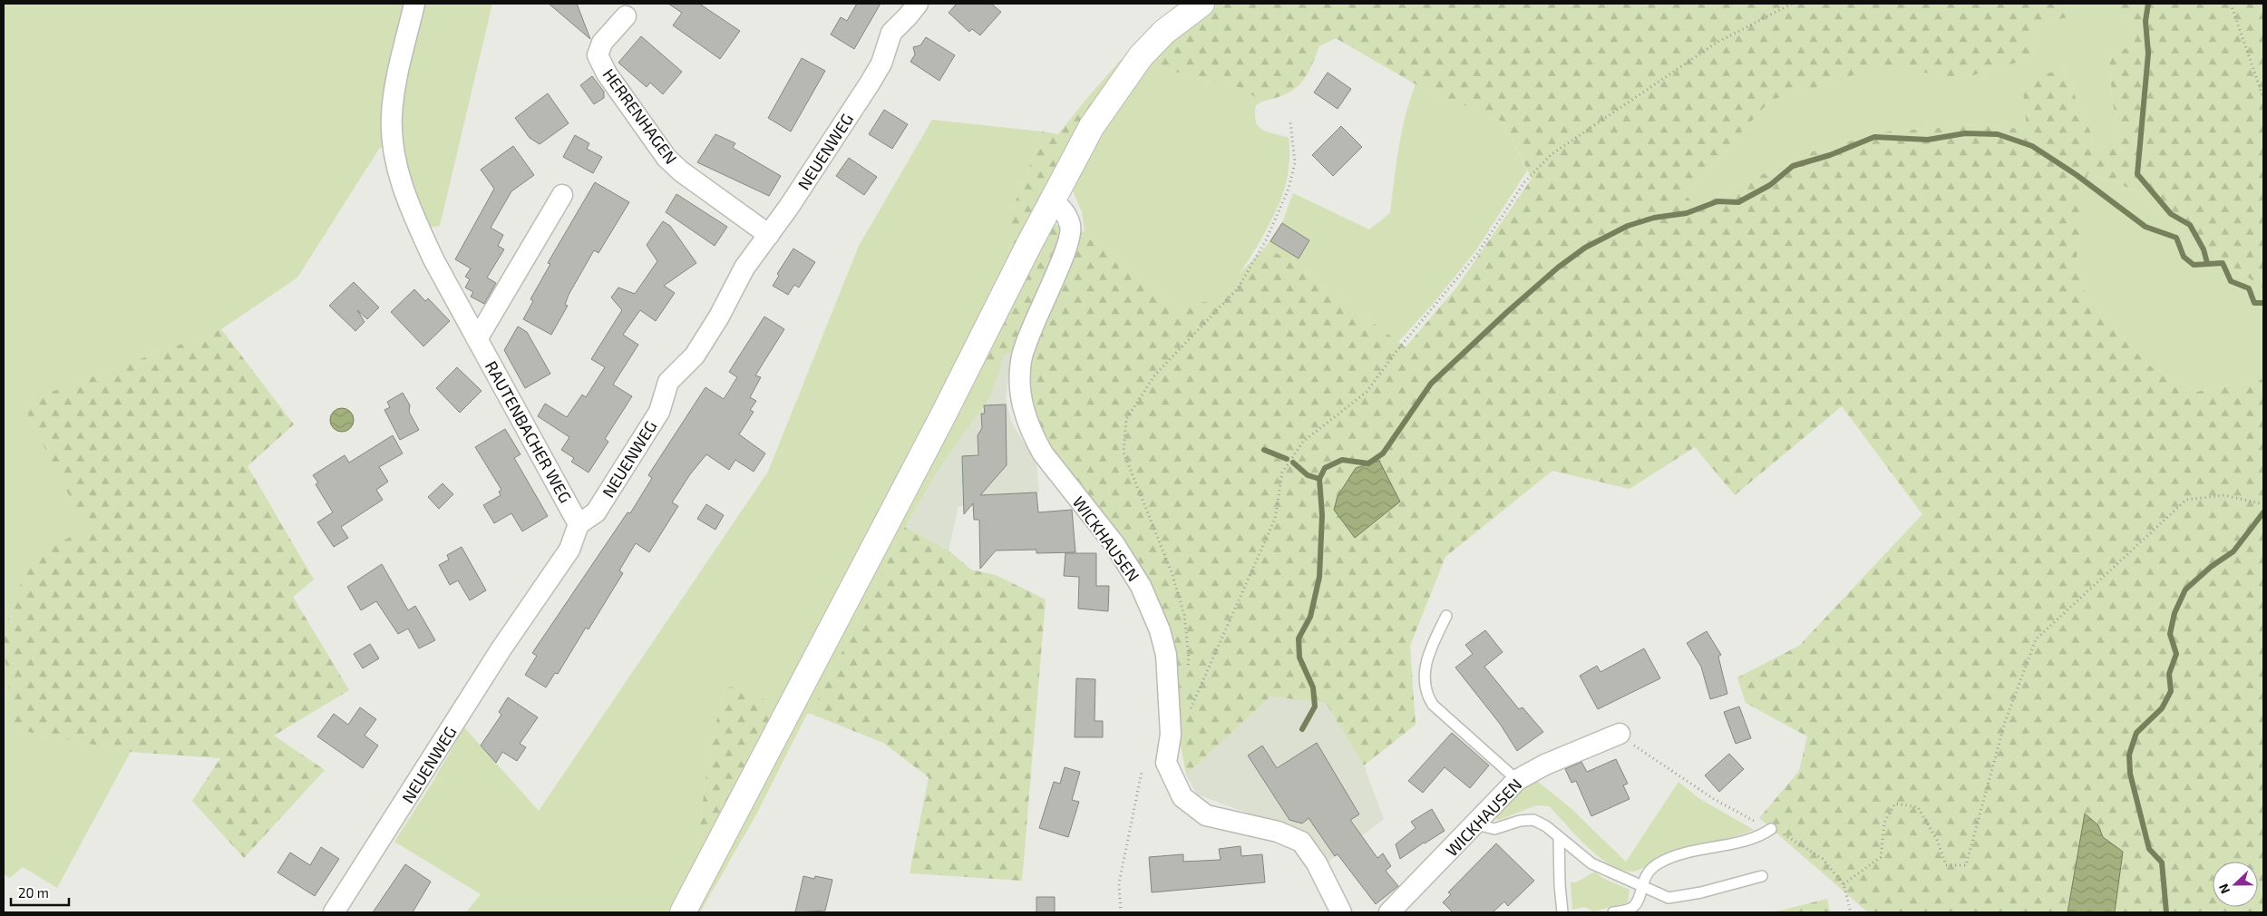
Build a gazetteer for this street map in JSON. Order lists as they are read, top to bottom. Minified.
{"streets":{"street":["HERRENHAGEN","NEUENWEG","RAUTENBACHER WEG","WICKHAUSEN"]},"crossings":[["HERRENHAGEN","NEUENWEG"],["NEUENWEG","RAUTENBACHER WEG"]],"scale_bar":"20 m","north":"left"}
